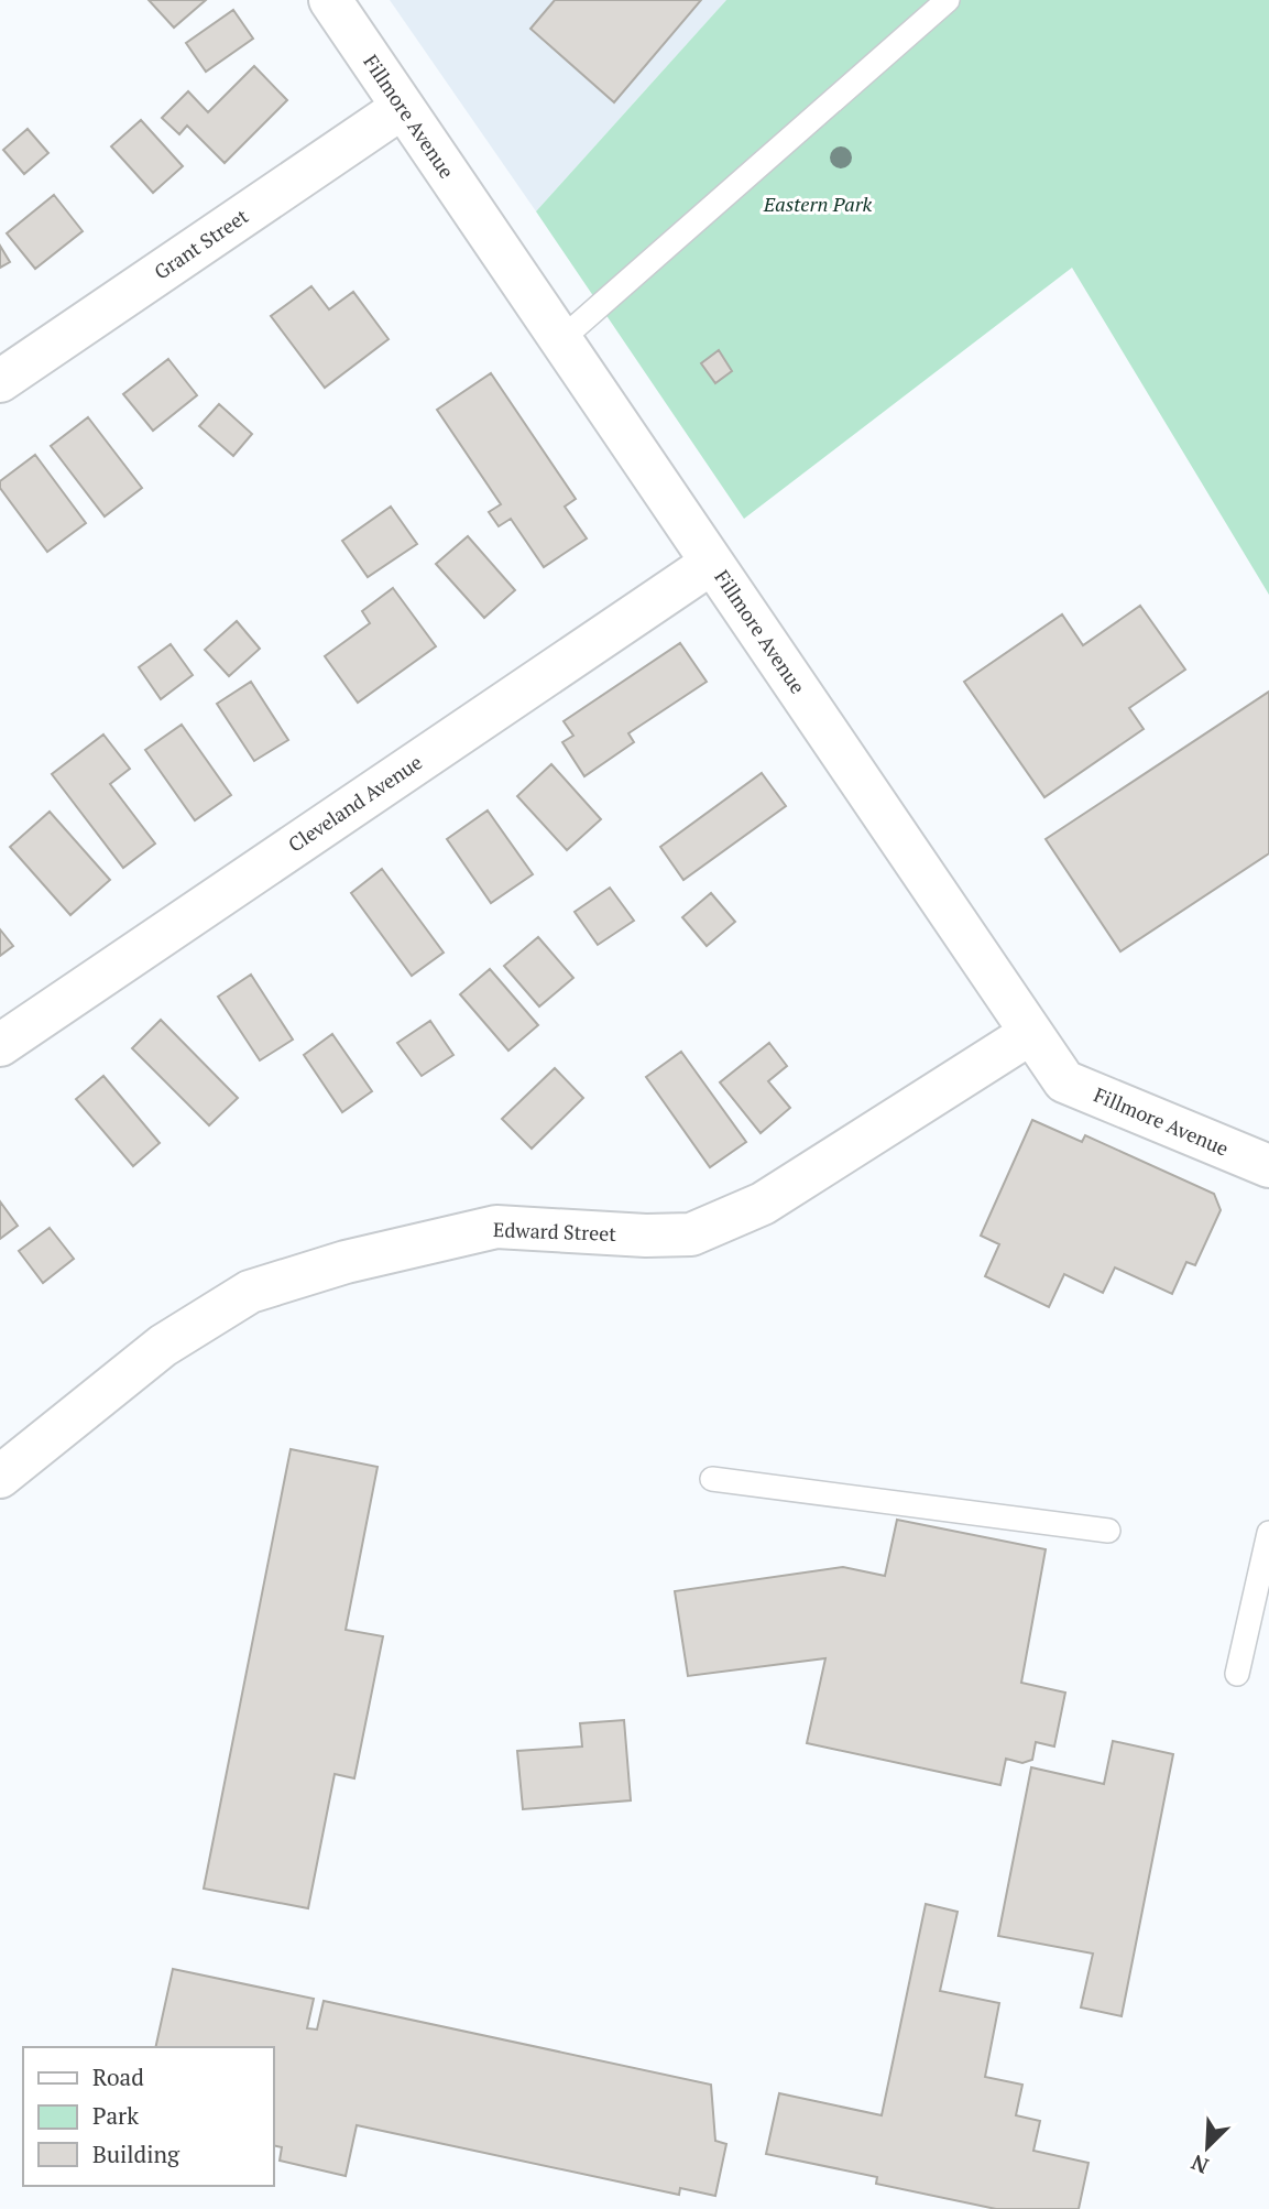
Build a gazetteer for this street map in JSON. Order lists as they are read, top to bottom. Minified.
{"streets":{"street":["Fillmore Avenue","Grant Street","Cleveland Avenue","Edward Street"]},"crossings":[["Fillmore Avenue","Grant Street"],["Fillmore Avenue","Cleveland Avenue"],["Fillmore Avenue","Edward Street"]],"parks":["Eastern Park"],"legend":["Road","Park","Building"],"north":"bottom left"}
